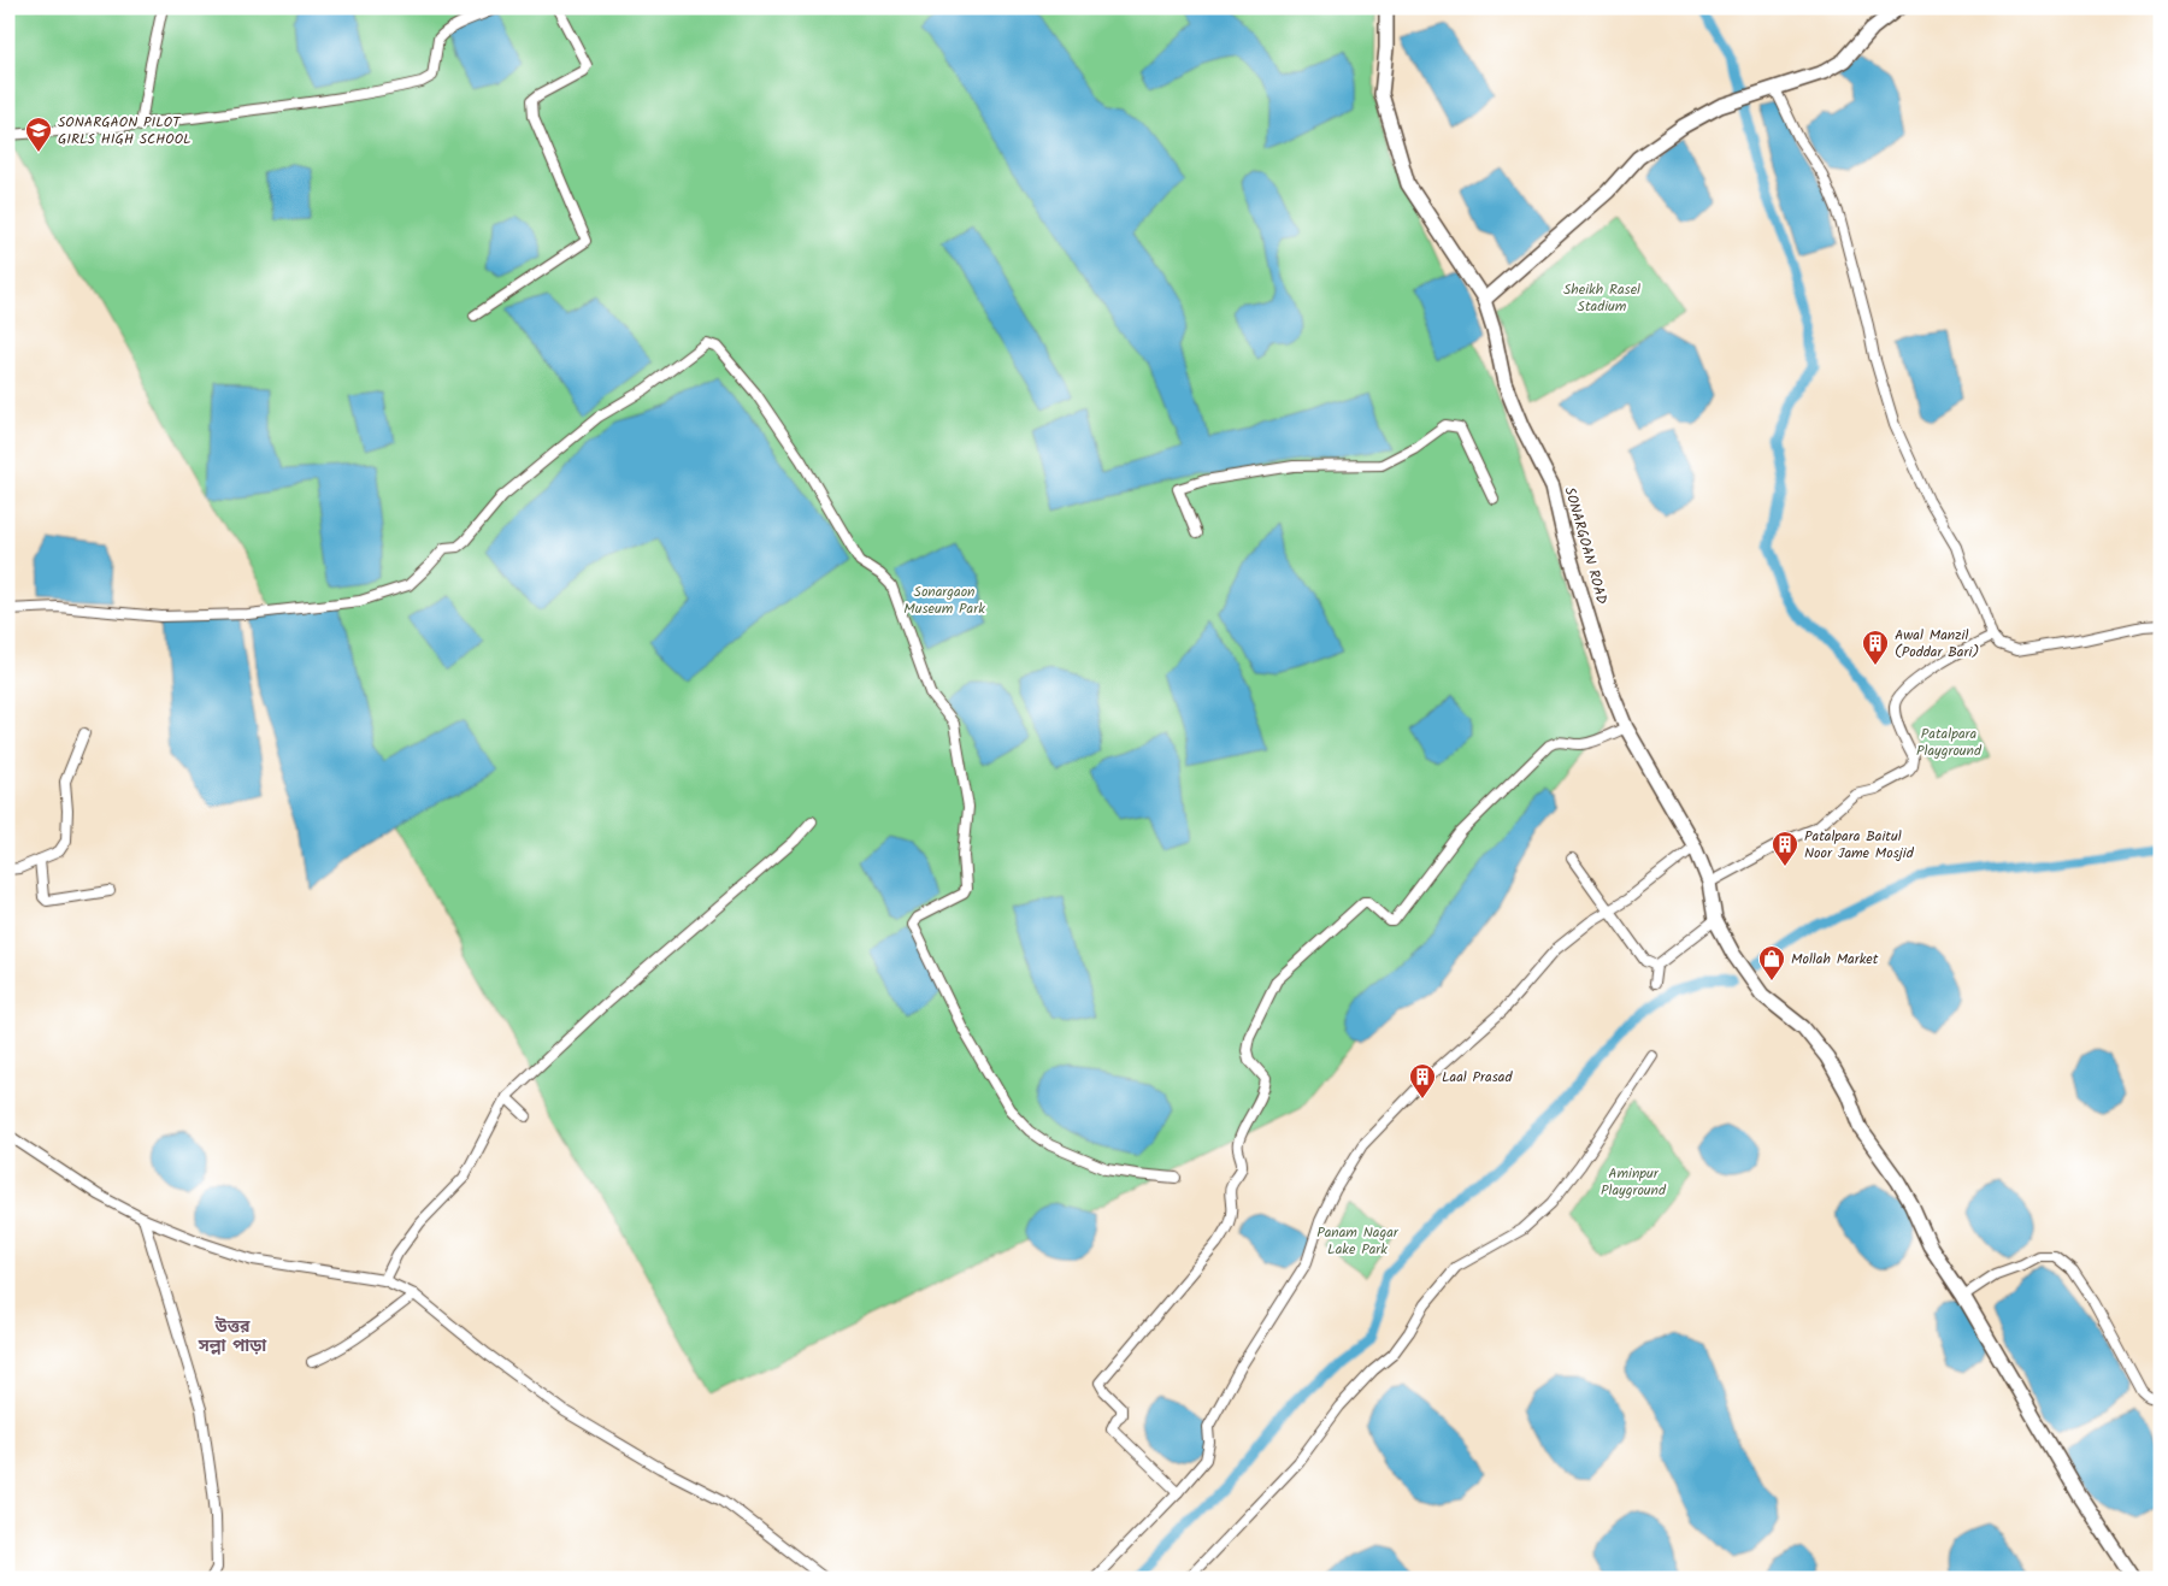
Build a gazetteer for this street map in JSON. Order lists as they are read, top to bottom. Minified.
{"streets":{"street":["SONARGOAN ROAD"]},"districts":["উত্তর সল্লা পাড়া"],"parks":["Sheikh Rasel Stadium","Sonargaon Museum Park","Patalpara Playground","Aminpur Playground","Panam Nagar Lake Park"],"places":{"school or university":["SONARGAON PILOT GIRLS HIGH SCHOOL"],"building":["Awal Manzil (Poddar Bari)","Patalpara Baitul Noor Jame Mosjid","Laal Prasad"],"shop":["Mollah Market"]}}
